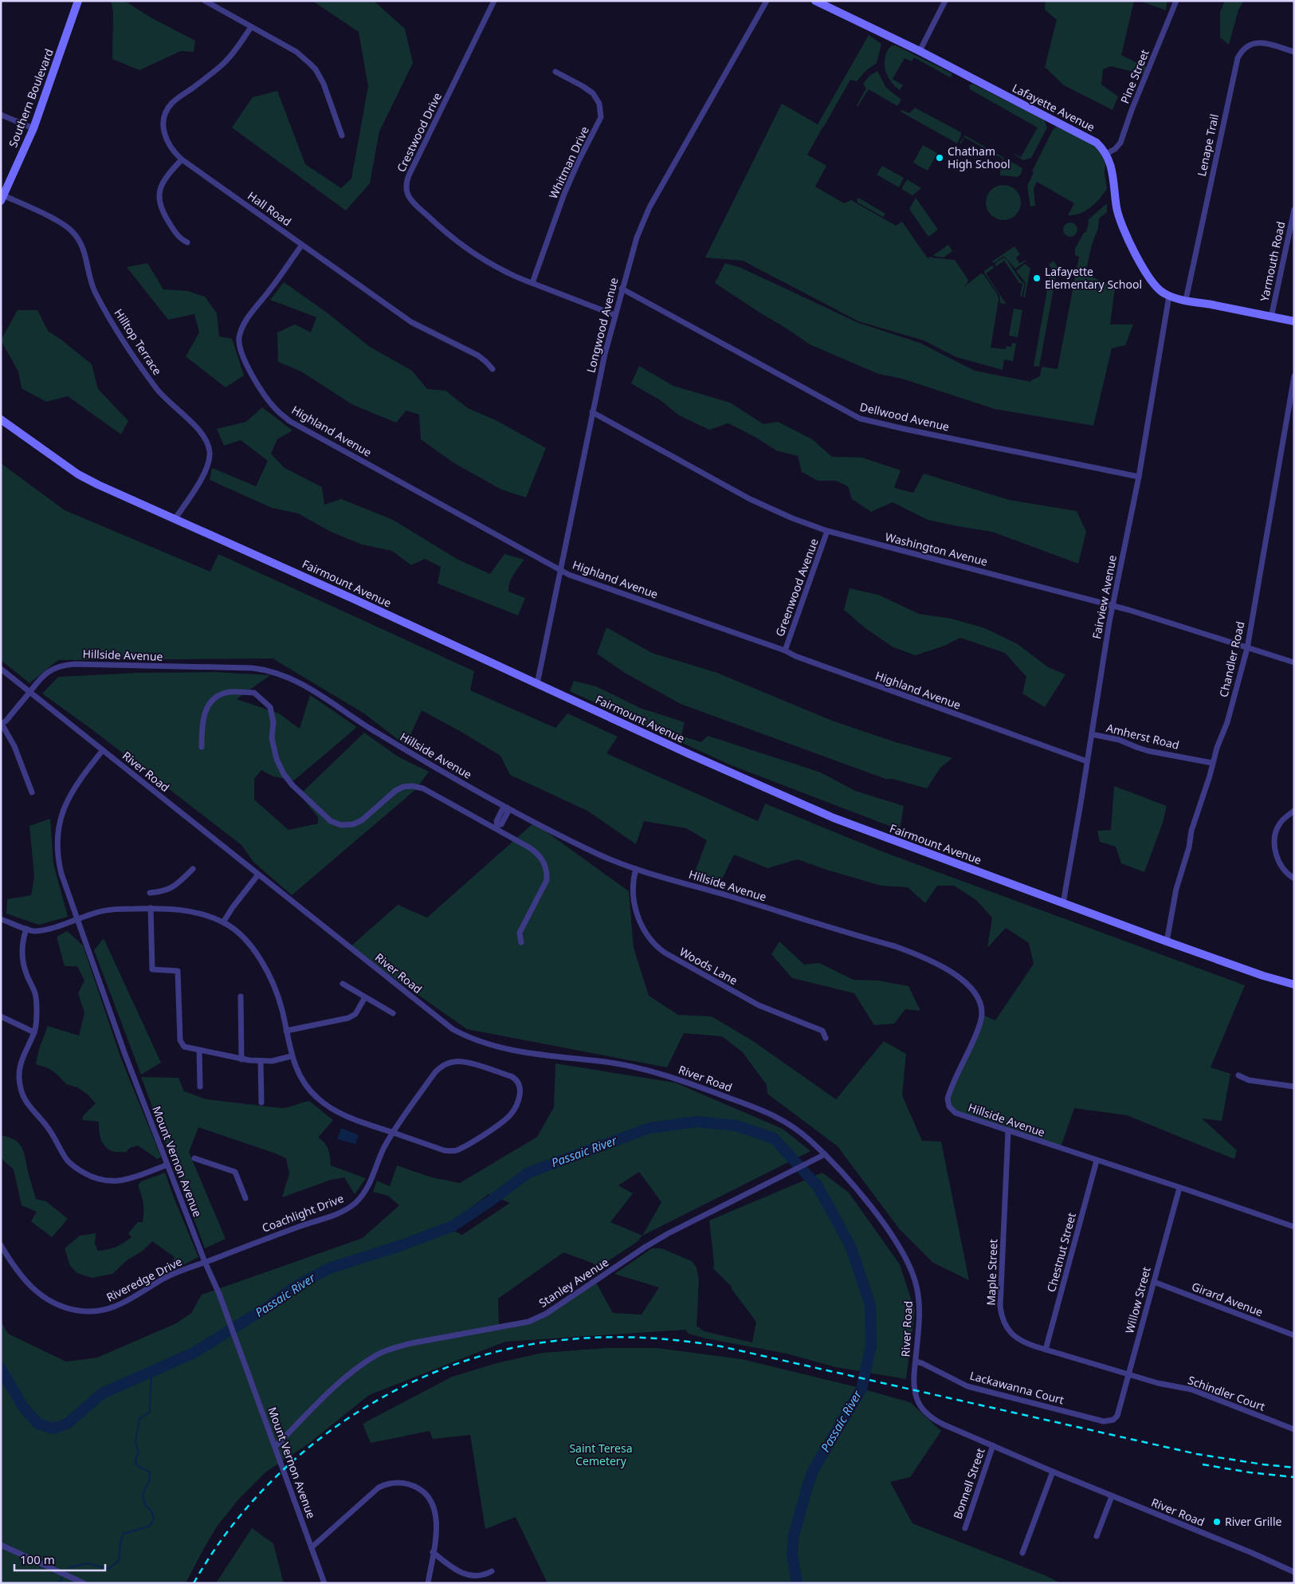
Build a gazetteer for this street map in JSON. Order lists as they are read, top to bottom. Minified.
{"streets":{"main road":["Southern Boulevard","Lafayette Avenue","Fairmount Avenue"],"street":["Pine Street","Crestwood Drive","Lenape Trail","Whitman Drive","Hall Road","Yarmouth Road","Longwood Avenue","Hilltop Terrace","Dellwood Avenue","Highland Avenue","Washington Avenue","Greenwood Avenue","Fairview Avenue","Hillside Avenue","Chandler Road","Amherst Road","River Road","Woods Lane","Mount Vernon Avenue","Coachlight Drive","Chestnut Street","Maple Street","Riveredge Drive","Stanley Avenue","Girard Avenue","Willow Street","Lackawanna Court","Schindler Court","Bonnell Street"]},"crossings":[["Pine Street","Lafayette Avenue"],["Southern Boulevard","Hilltop Terrace"],["Lafayette Avenue","Lenape Trail"],["Lafayette Avenue","Yarmouth Road"],["Lafayette Avenue","Fairview Avenue"],["Crestwood Drive","Whitman Drive"],["Crestwood Drive","Longwood Avenue"],["Hall Road","Highland Avenue"],["Longwood Avenue","Dellwood Avenue"],["Longwood Avenue","Highland Avenue"],["Longwood Avenue","Washington Avenue"],["Longwood Avenue","Fairmount Avenue"],["Hilltop Terrace","Fairmount Avenue"],["Dellwood Avenue","Fairview Avenue"],["Highland Avenue","Greenwood Avenue"],["Highland Avenue","Fairview Avenue"],["Washington Avenue","Greenwood Avenue"],["Washington Avenue","Fairview Avenue"],["Washington Avenue","Chandler Road"],["Fairmount Avenue","Fairview Avenue"],["Fairmount Avenue","Chandler Road"],["Fairview Avenue","Amherst Road"],["Hillside Avenue","River Road"],["Hillside Avenue","Woods Lane"],["Hillside Avenue","Chestnut Street"],["Hillside Avenue","Maple Street"],["Hillside Avenue","Willow Street"],["Chandler Road","Amherst Road"],["River Road","Mount Vernon Avenue"],["River Road","Stanley Avenue"],["River Road","Lackawanna Court"],["River Road","Bonnell Street"],["Mount Vernon Avenue","Coachlight Drive"],["Mount Vernon Avenue","Riveredge Drive"],["Mount Vernon Avenue","Stanley Avenue"],["Coachlight Drive","Riveredge Drive"],["Chestnut Street","Maple Street"],["Maple Street","Willow Street"],["Maple Street","Schindler Court"],["Girard Avenue","Willow Street"],["Willow Street","Lackawanna Court"],["Willow Street","Schindler Court"]],"water":["Passaic River"],"parks":["Saint Teresa Cemetery"],"places":["Chatham High School","Lafayette Elementary School","River Grille"],"scale_bar":"100 m"}
